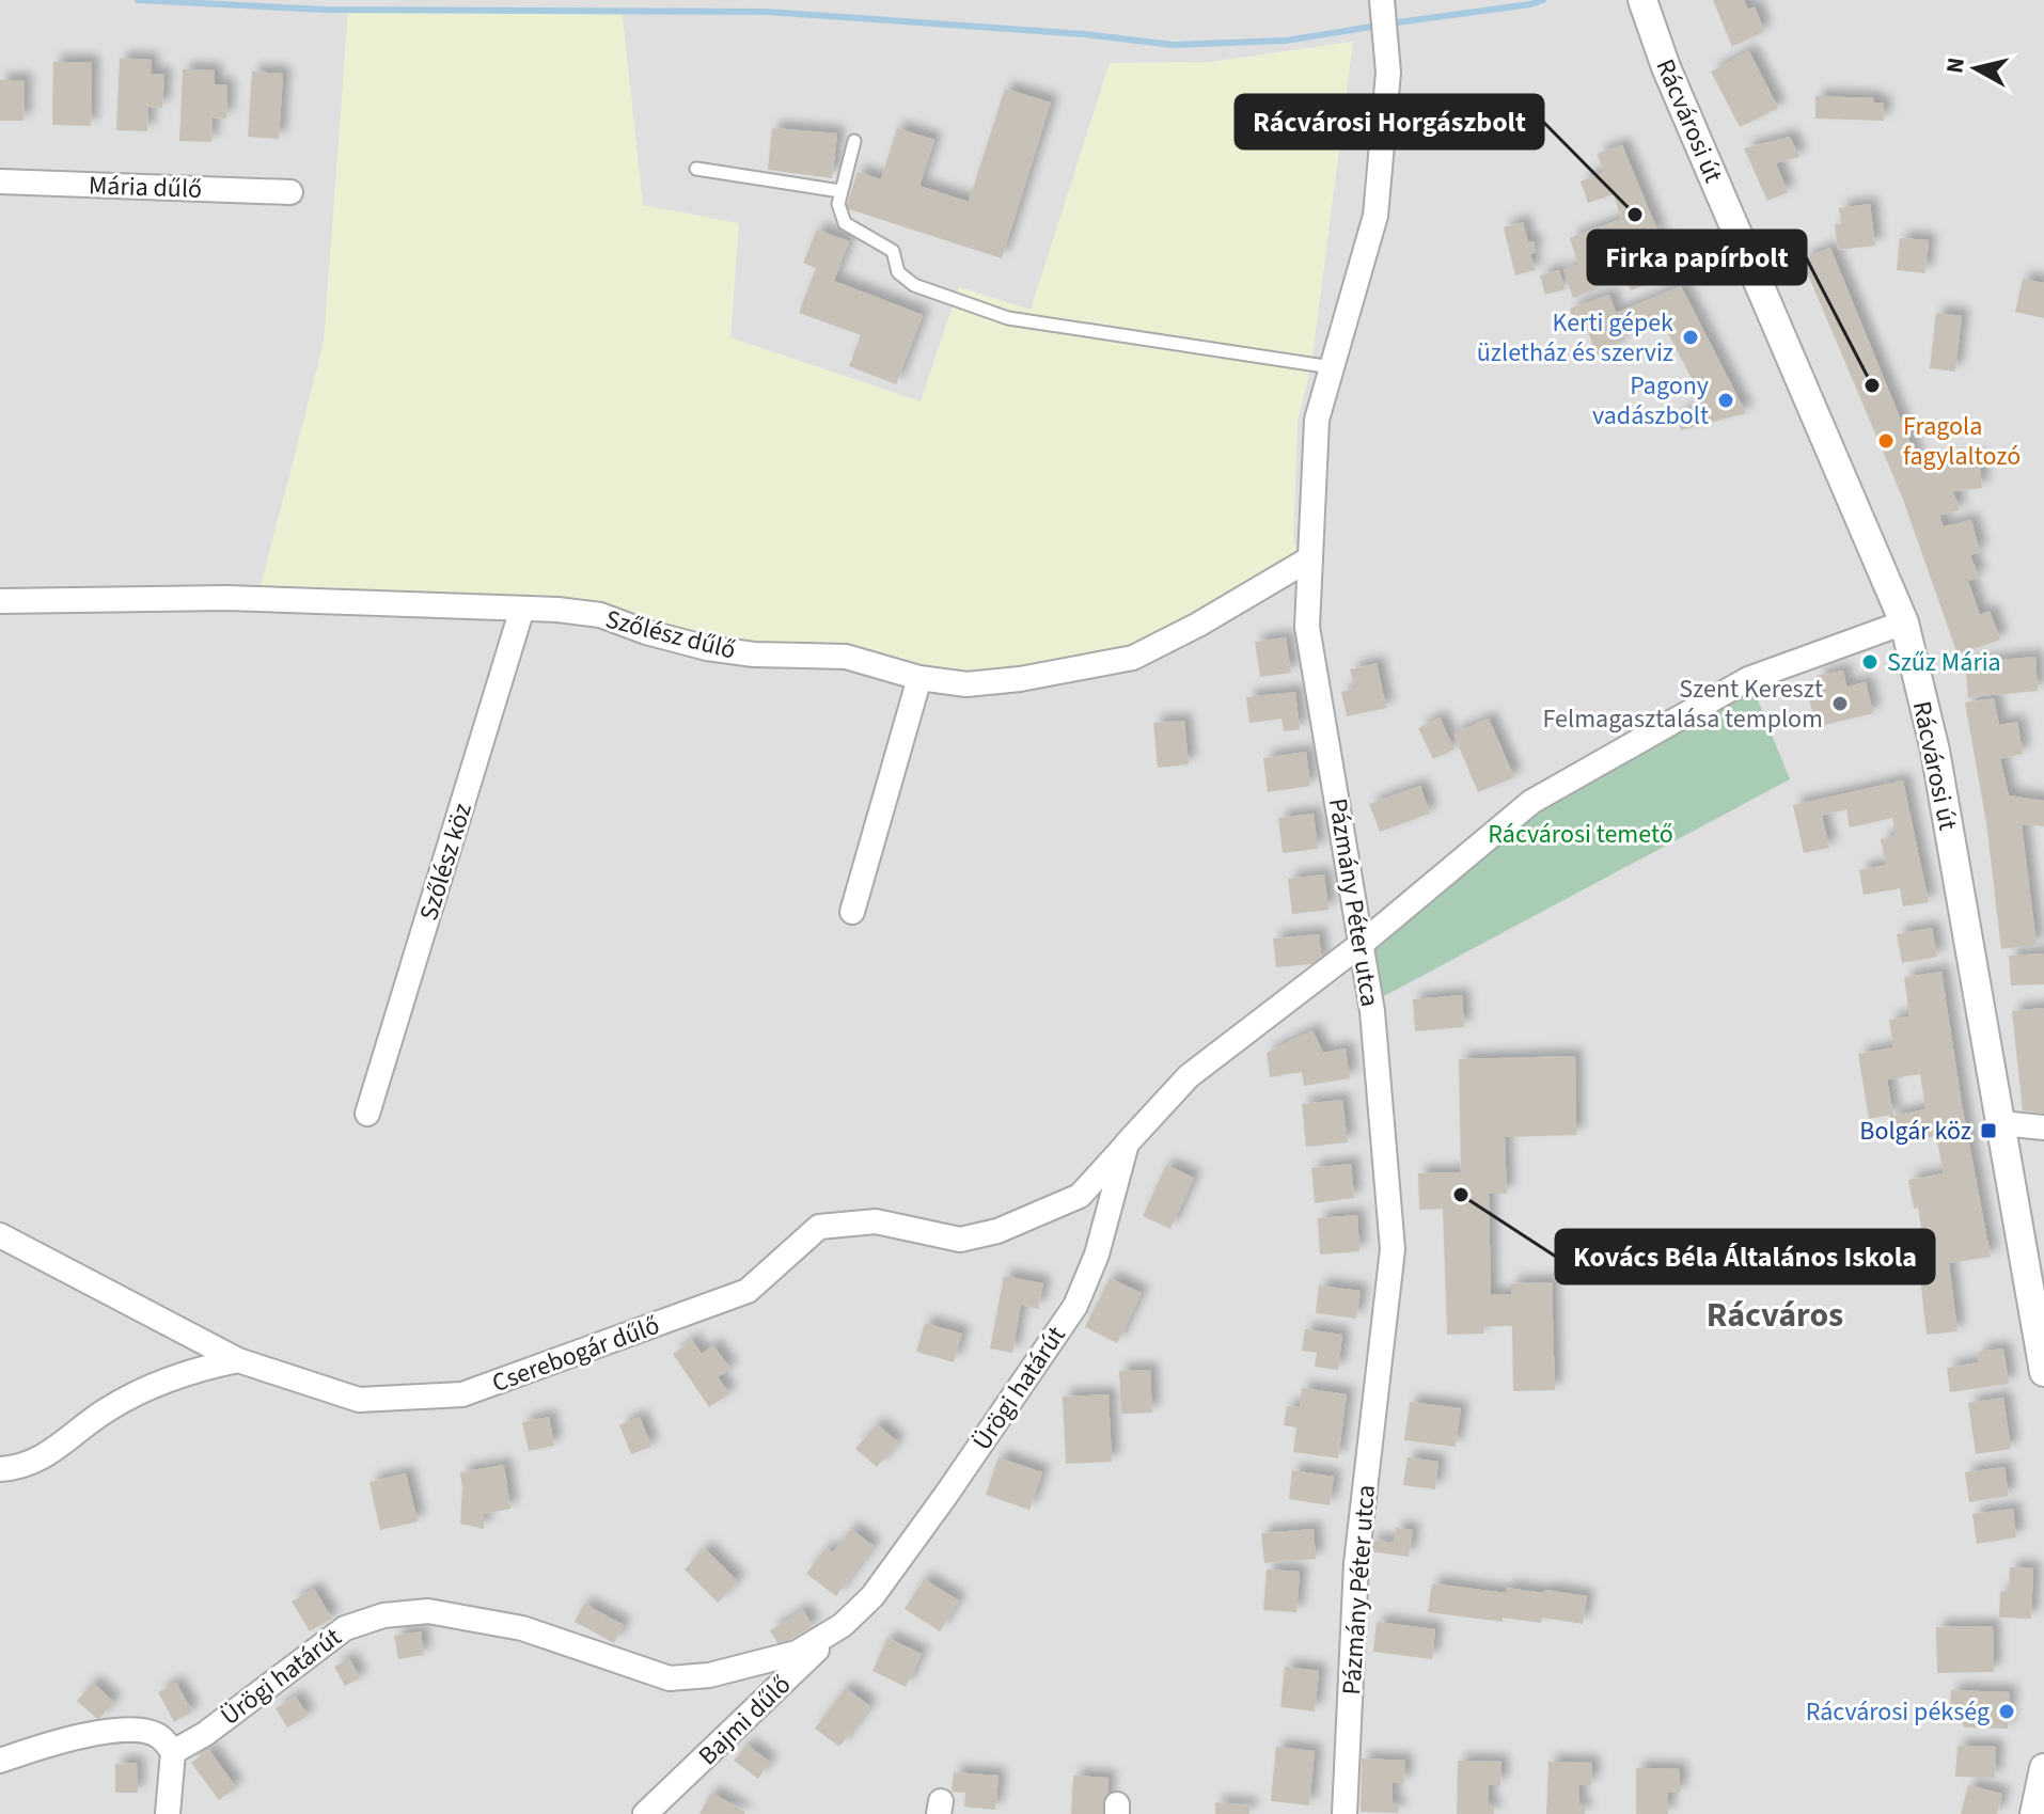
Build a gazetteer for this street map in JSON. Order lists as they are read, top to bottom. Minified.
{"streets":{"street":["Rácvárosi út","Mária dűlő","Szőlész dűlő","Szőlész köz","Pázmány Péter utca","Cserebogár dűlő","Ürögi határút","Bajmi dűlő"]},"crossings":[["Rácvárosi út","Ürögi határút"],["Szőlész dűlő","Szőlész köz"],["Szőlész dűlő","Pázmány Péter utca"],["Pázmány Péter utca","Ürögi határút"],["Cserebogár dűlő","Ürögi határút"],["Ürögi határút","Bajmi dűlő"]],"districts":["Rácváros"],"parks":["Rácvárosi temető"],"places":{"other":["Rácvárosi Horgászbolt","Kerti gépek üzletház és szerviz","Firka papírbolt","Pagony vadászbolt","Fragola fagylaltozó","Szűz Mária","Szent Kereszt Felmagasztalása templom","Kovács Béla Általános Iskola","Rácvárosi pékség"],"transit":["Bolgár köz"]},"north":"left"}
